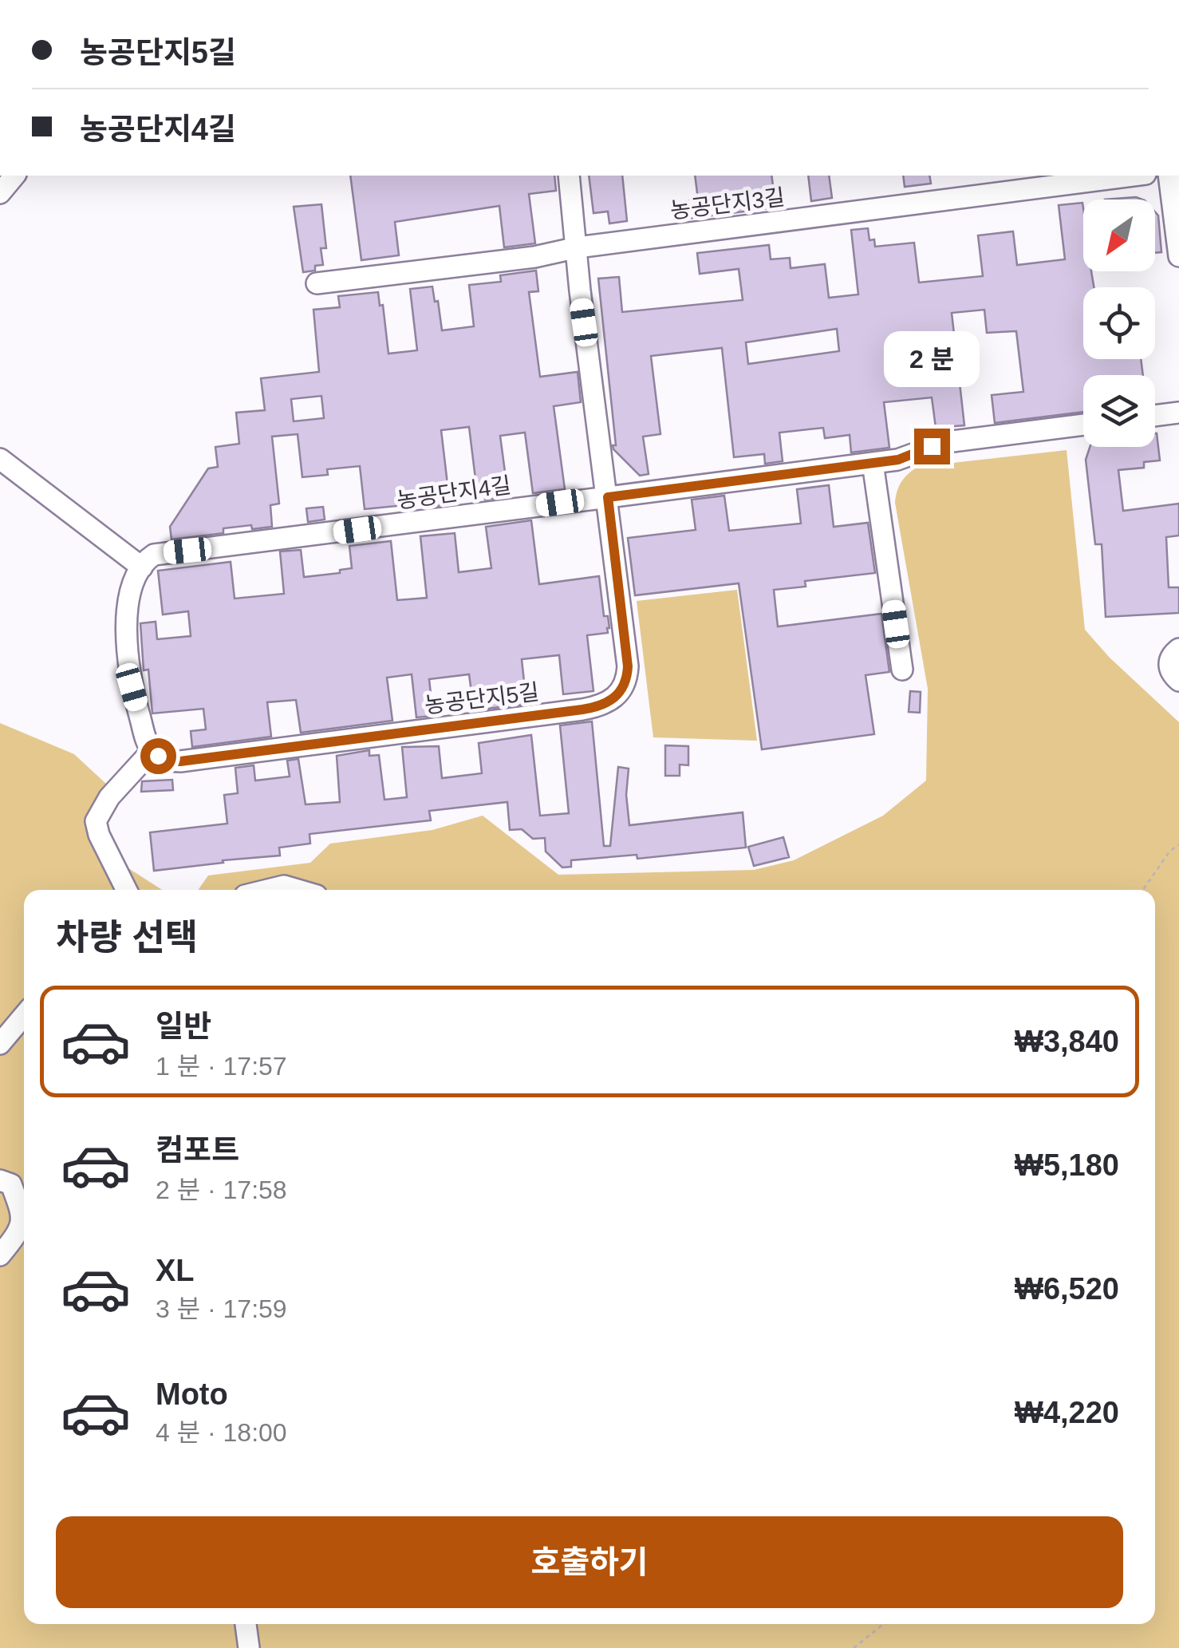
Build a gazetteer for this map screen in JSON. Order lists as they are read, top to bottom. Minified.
{"streets":{"street":["농공단지3길","농공단지4길","농공단지5길"]},"crossings":[["농공단지3길","농공단지5길"],["농공단지4길","농공단지5길"]],"north":"bottom left","page":{"banner":["농공단지5길","농공단지4길"],"bubble":"2 분","heading":"차량 선택","list":[{"name":"일반","note":"1 분 · 17:57","value":"₩3,840"},{"name":"컴포트","note":"2 분 · 17:58","value":"₩5,180"},{"name":"XL","note":"3 분 · 17:59","value":"₩6,520"},{"name":"Moto","note":"4 분 · 18:00","value":"₩4,220"}],"buttons":"호출하기"}}
